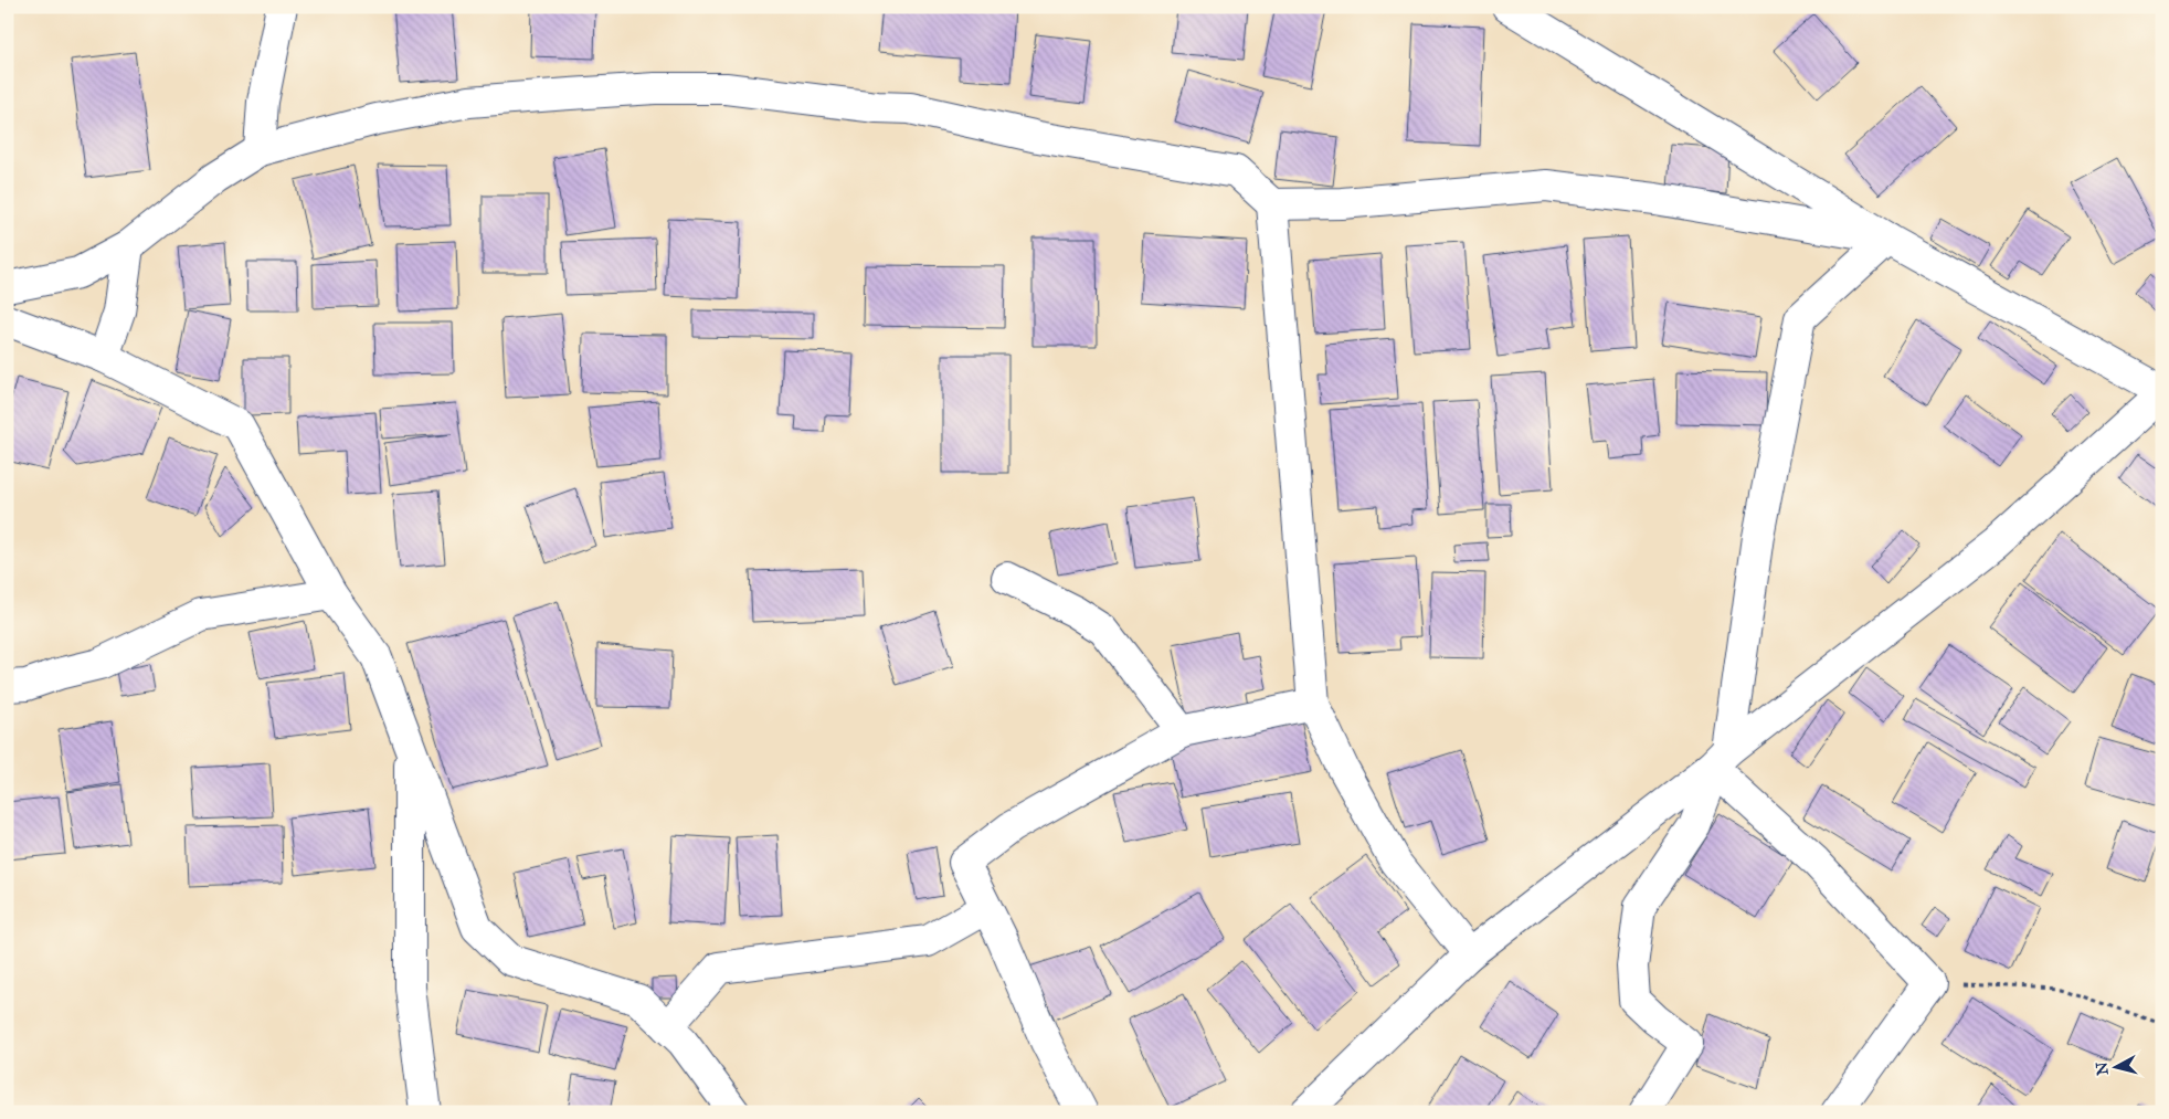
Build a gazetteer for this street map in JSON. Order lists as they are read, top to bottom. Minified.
{"north":"left"}
